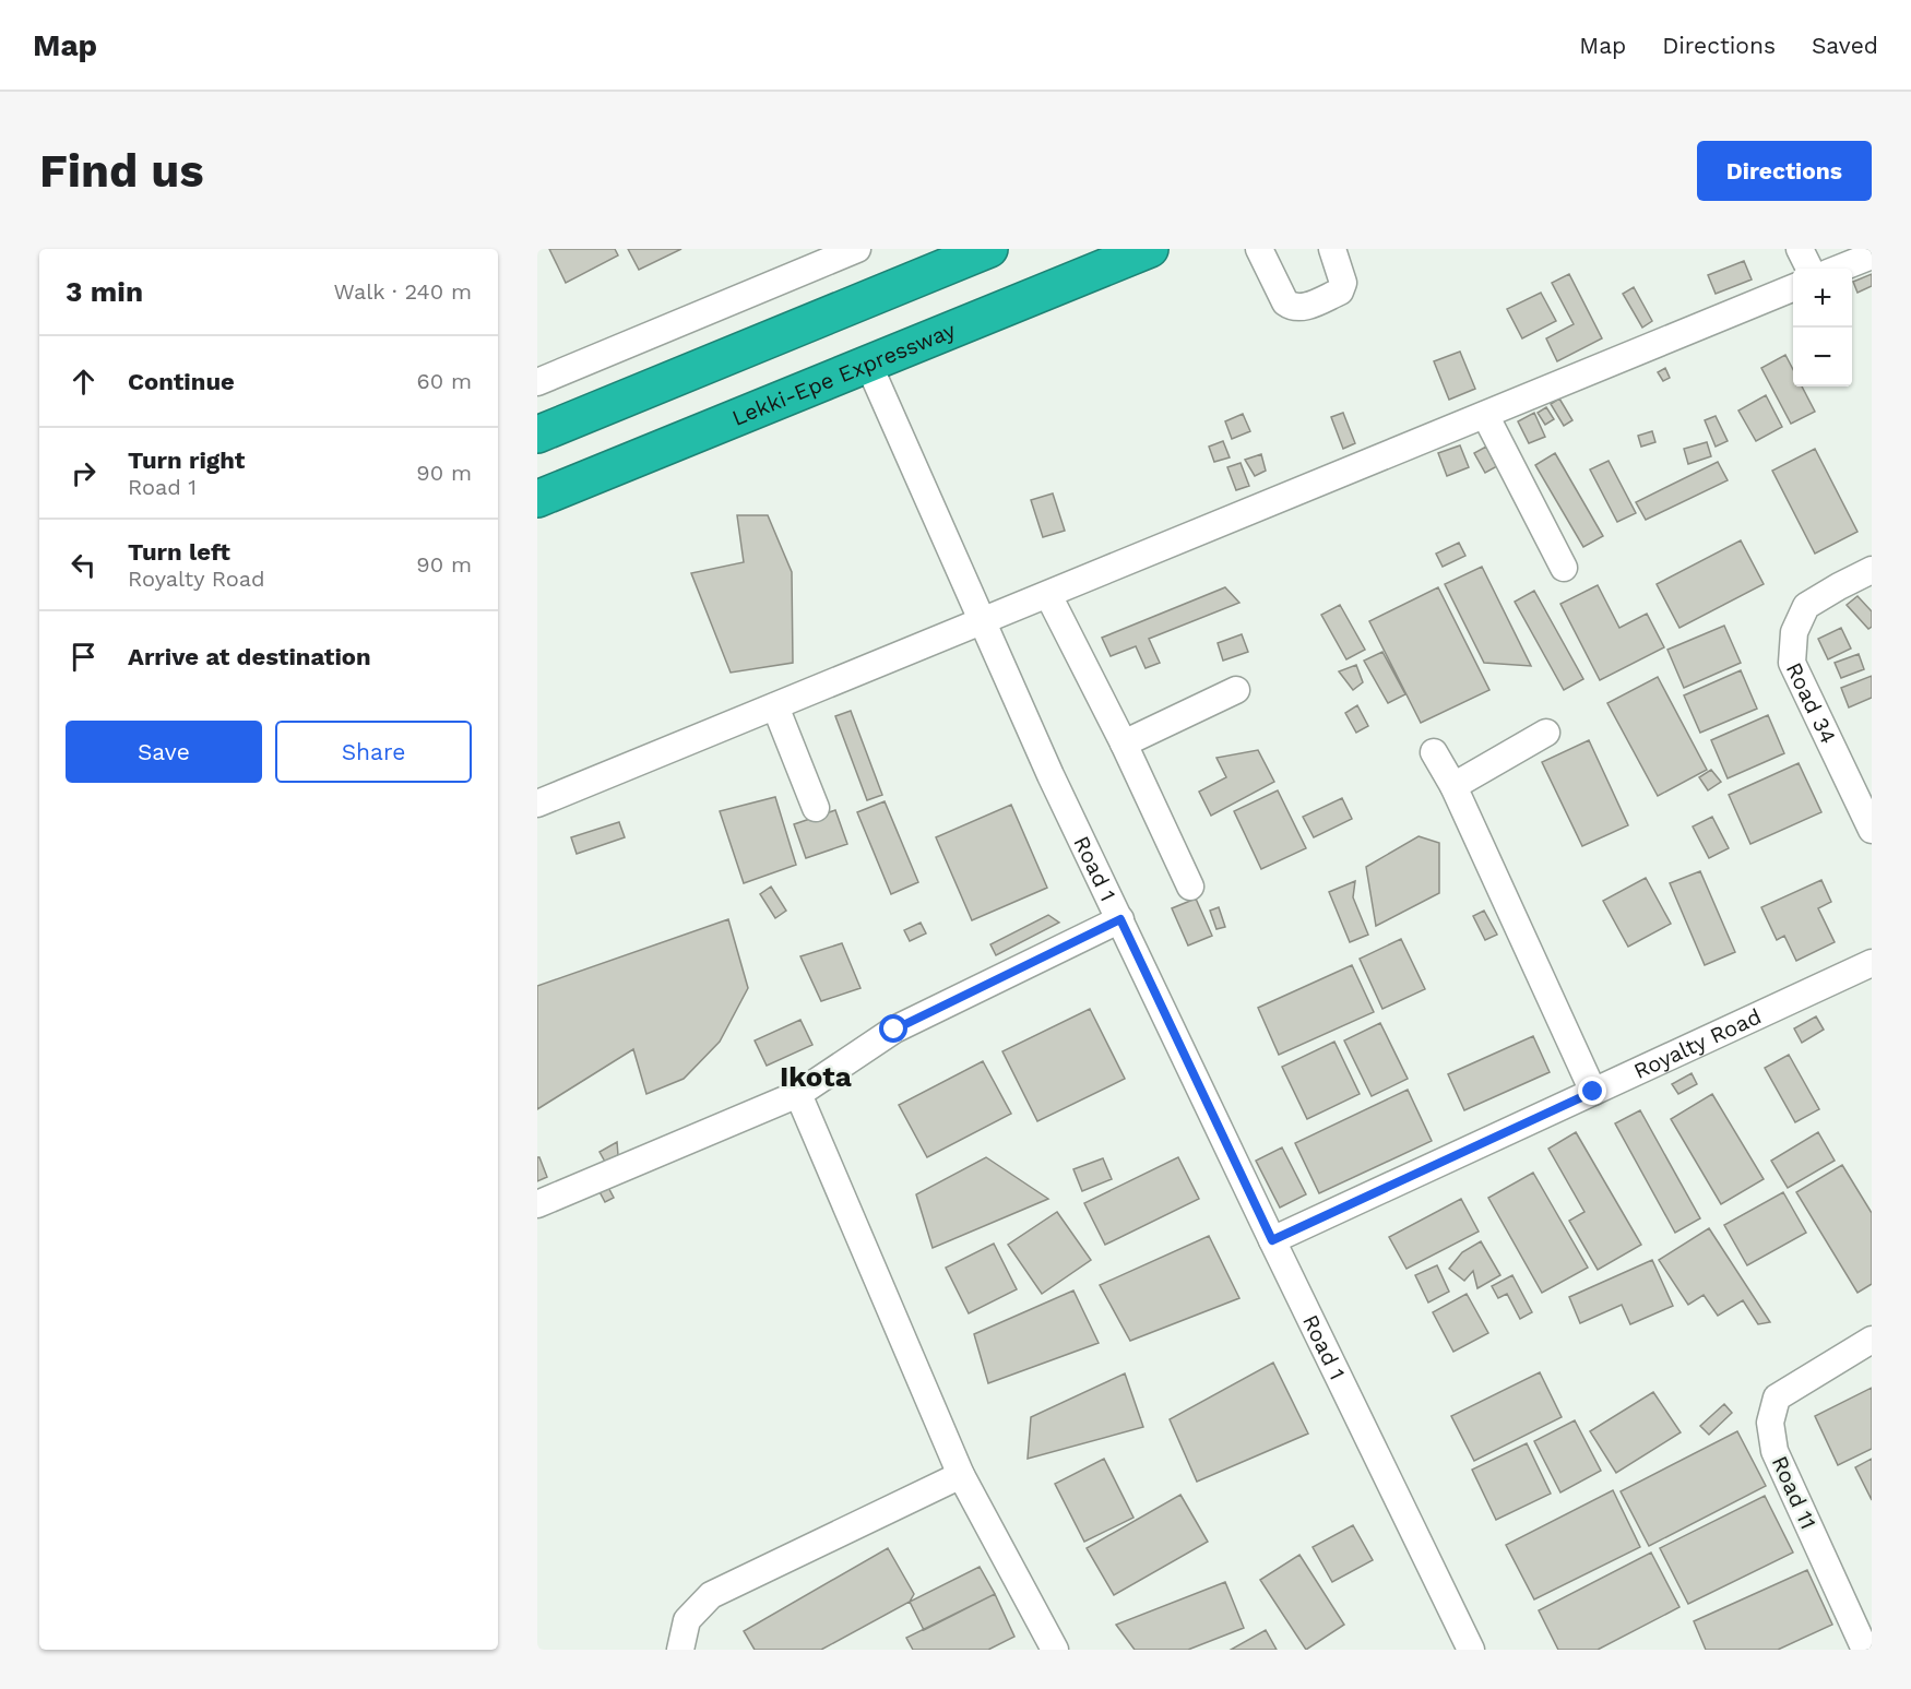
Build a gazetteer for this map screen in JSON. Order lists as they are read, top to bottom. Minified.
{"streets":{"highway":["Lekki-Epe Expressway"],"street":["Road 34","Road 1","Royalty Road","Road 11"]},"crossings":[["Lekki-Epe Expressway","Road 1"],["Road 1","Royalty Road"]],"districts":["Ikota"],"page":{"header":"Map","nav":["Map","Directions","Saved"],"buttons":["Directions",["Save","Share"]],"title":"Find us","heading":["3 min","Walk · 240 m"],"map_buttons":["+","−"],"list":[["Continue","60 m"],["Turn right","Road 1","90 m"],["Turn left","Royalty Road","90 m"],"Arrive at destination"]}}
